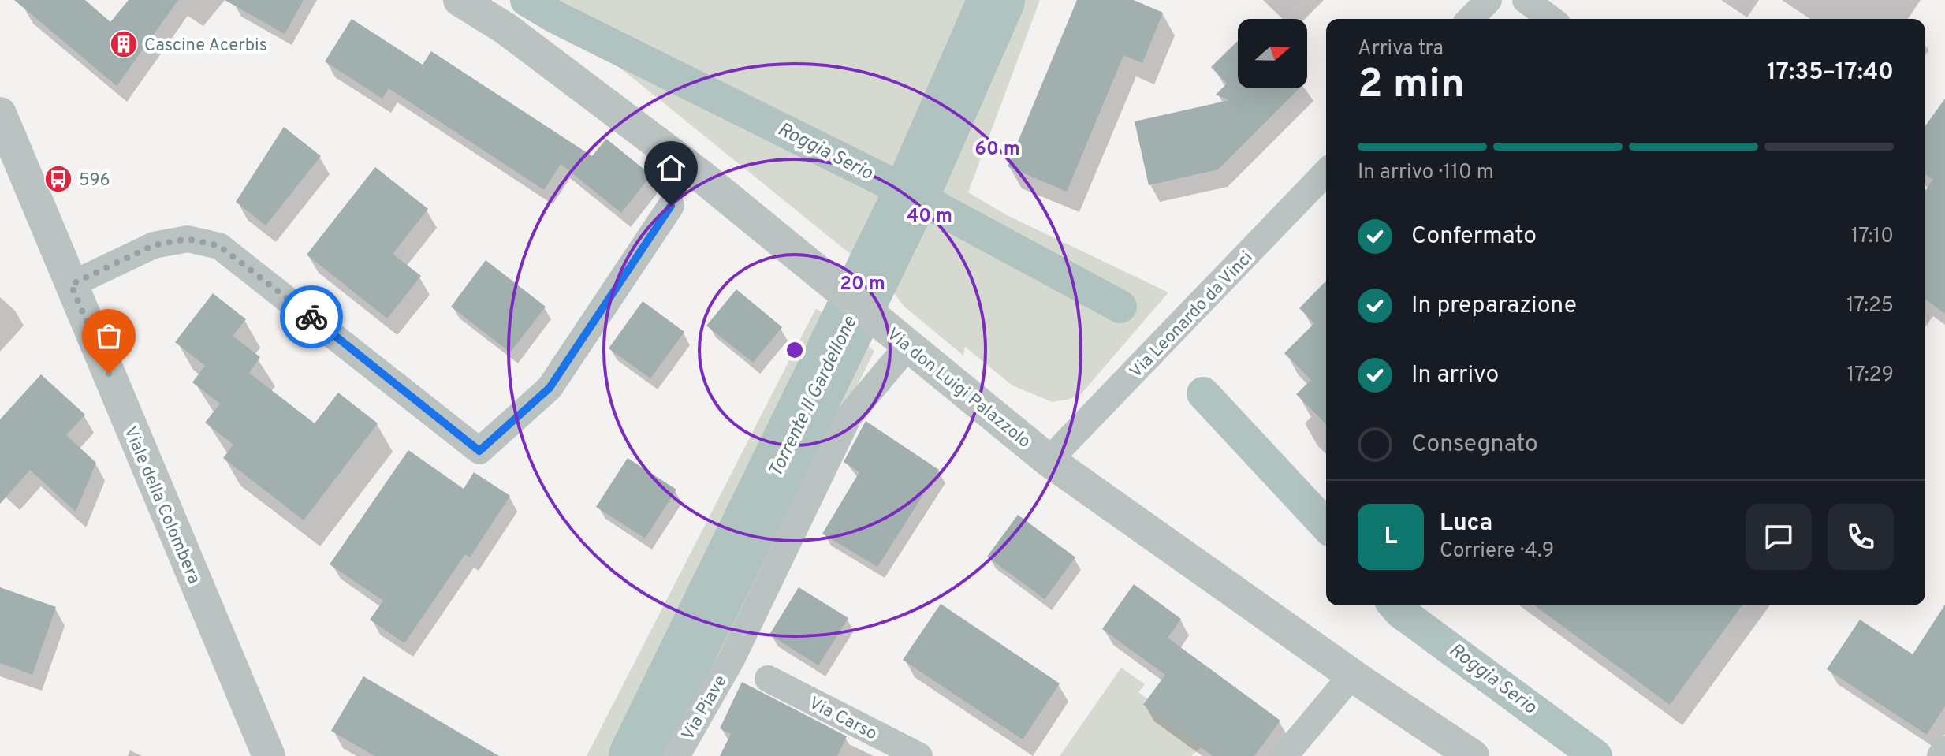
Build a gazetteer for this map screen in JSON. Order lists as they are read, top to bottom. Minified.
{"streets":{"street":["Via Leonardo da Vinci","Via don Luigi Palazzolo","Viale della Colombera","Via Piave","Via Carso"]},"crossings":[["Via Leonardo da Vinci","Via don Luigi Palazzolo"],["Via don Luigi Palazzolo","Via Piave"]],"water":["Roggia Serio","Torrente Il Gardellone"],"places":{"building":["Cascine Acerbis"],"bus stop":["596"]},"north":"right","page":{"heading":["2 min","Arriva tra","17:35–17:40"],"panel":["Luca","Corriere · 4.9"],"bar":"In arrivo · 110 m","list":[["Confermato","17:10"],["In preparazione","17:25"],["In arrivo","17:29"],"Consegnato"],"round":"L"},"rings":["60 m","40 m","20 m"]}
